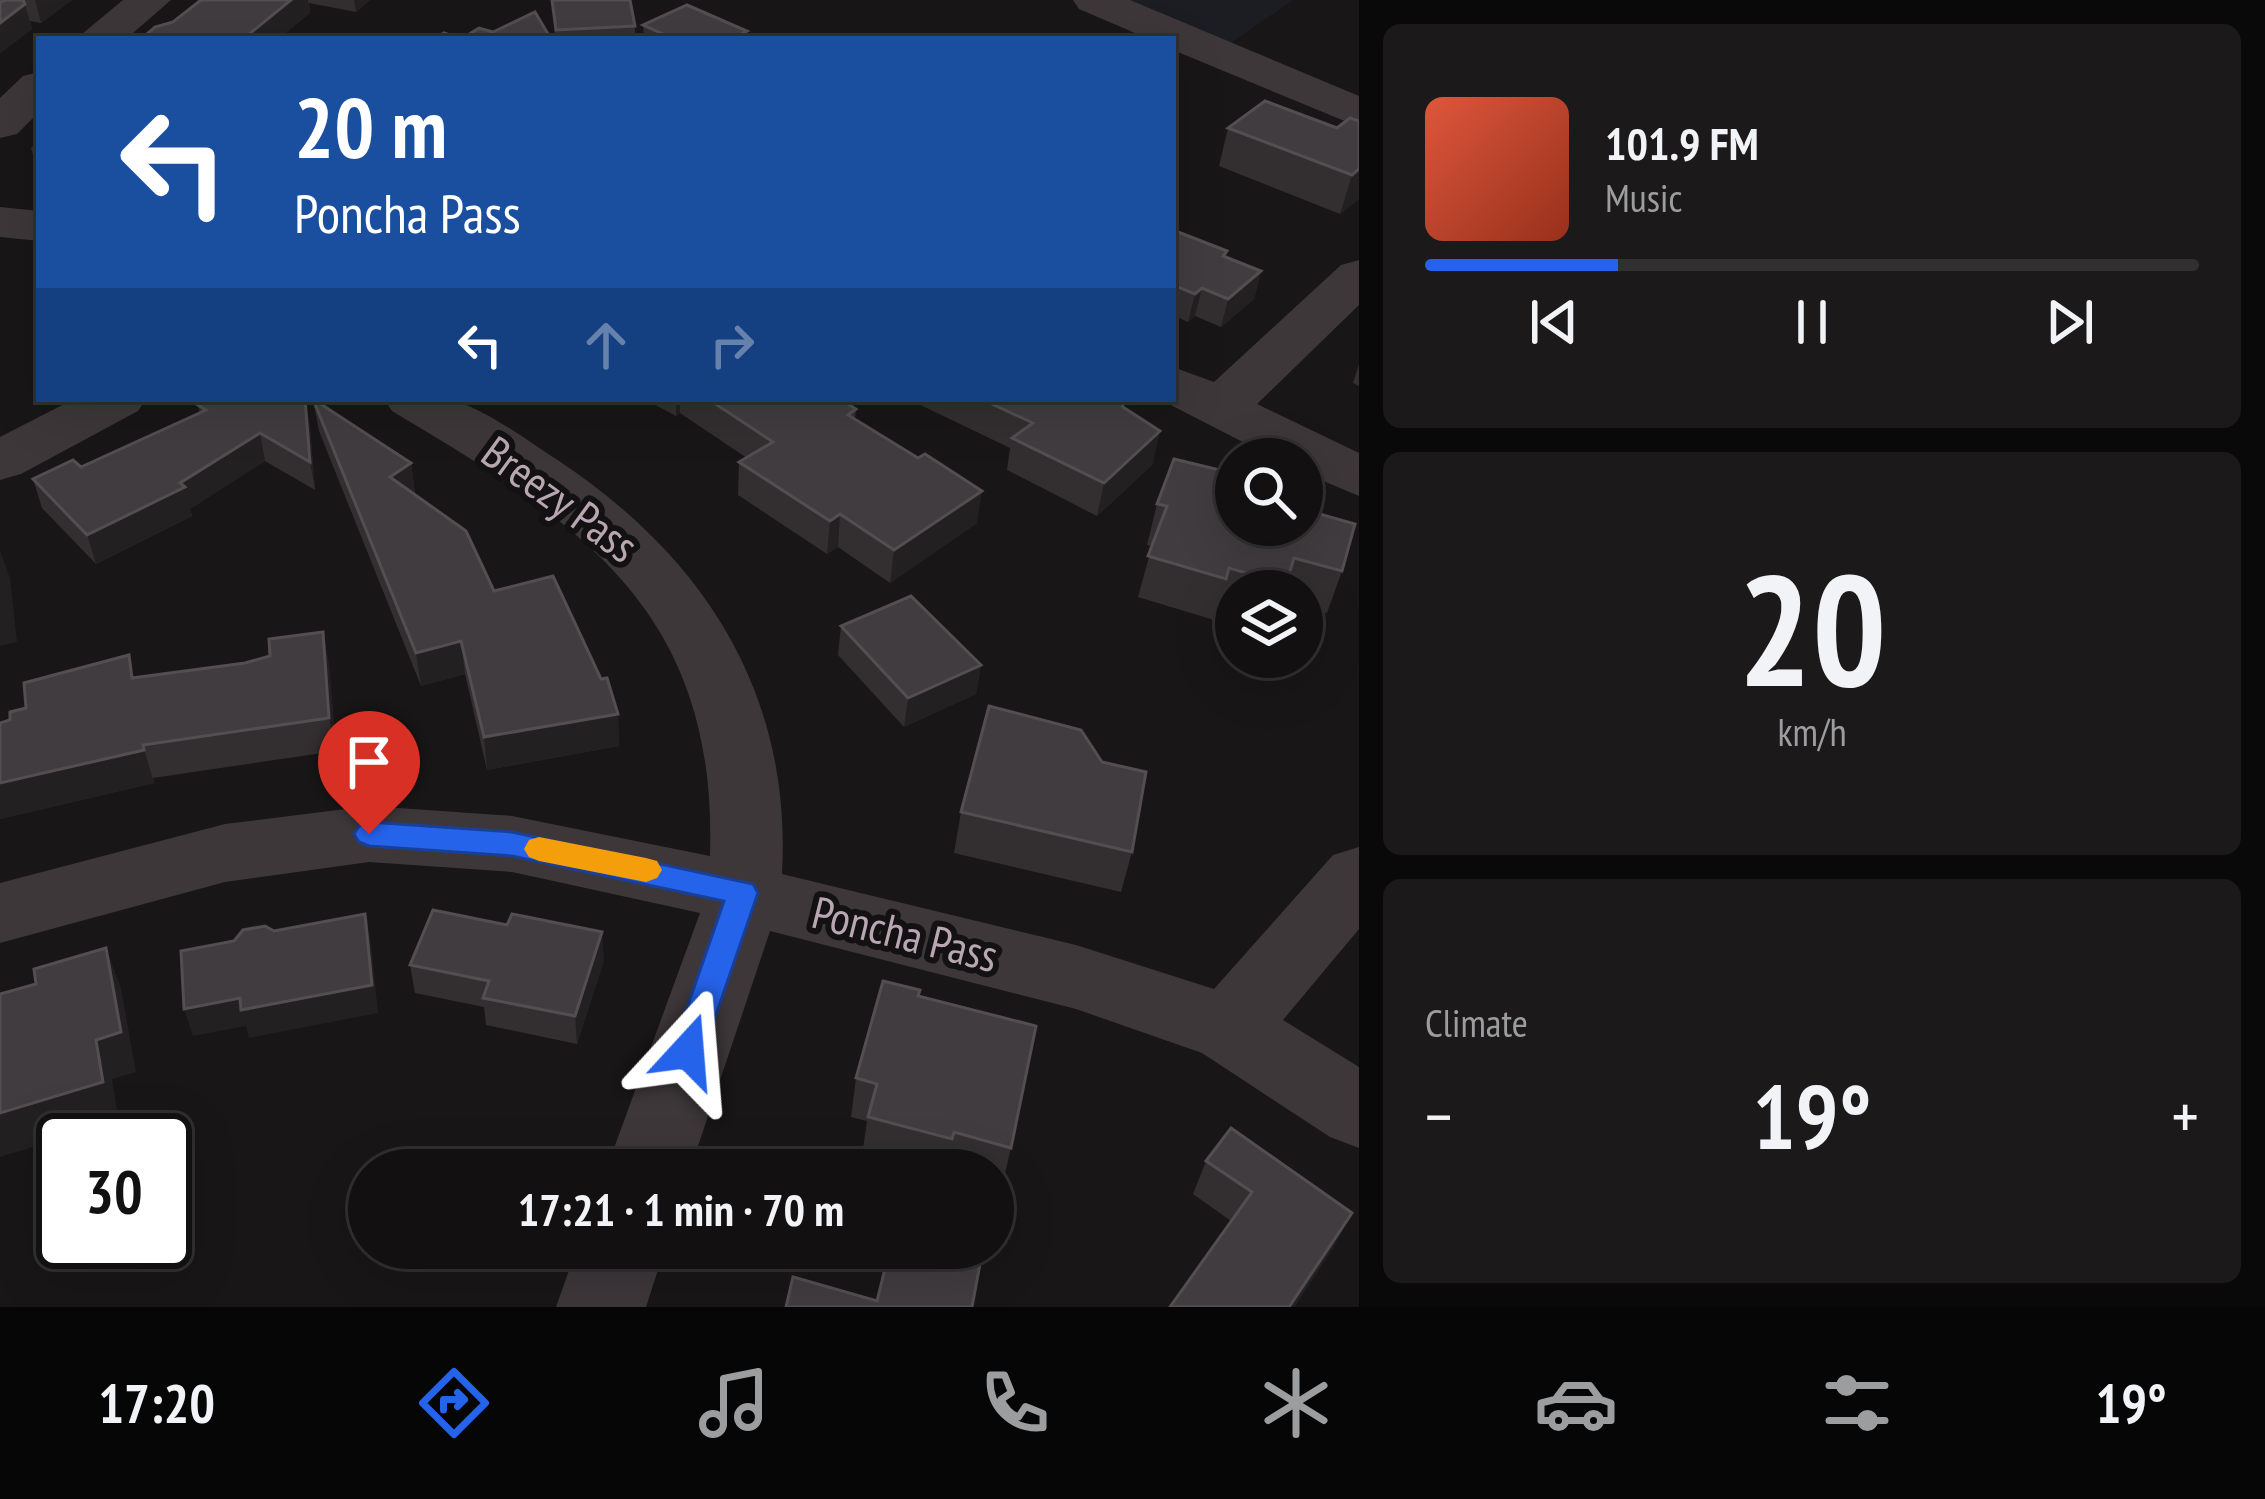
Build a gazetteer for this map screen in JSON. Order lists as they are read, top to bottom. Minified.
{"streets":{"street":["Breezy Pass","Poncha Pass"]},"crossings":[["Breezy Pass","Poncha Pass"]],"page":{"turn":["20 m","Poncha Pass"],"song":["101.9 FM","Music"],"tile":[["20","km/h"],"Climate"],"heat":["−","19°","+"],"limit":"30","trip":"17:21 · 1 min · 70 m","tabs":["17:20","19°"]}}
